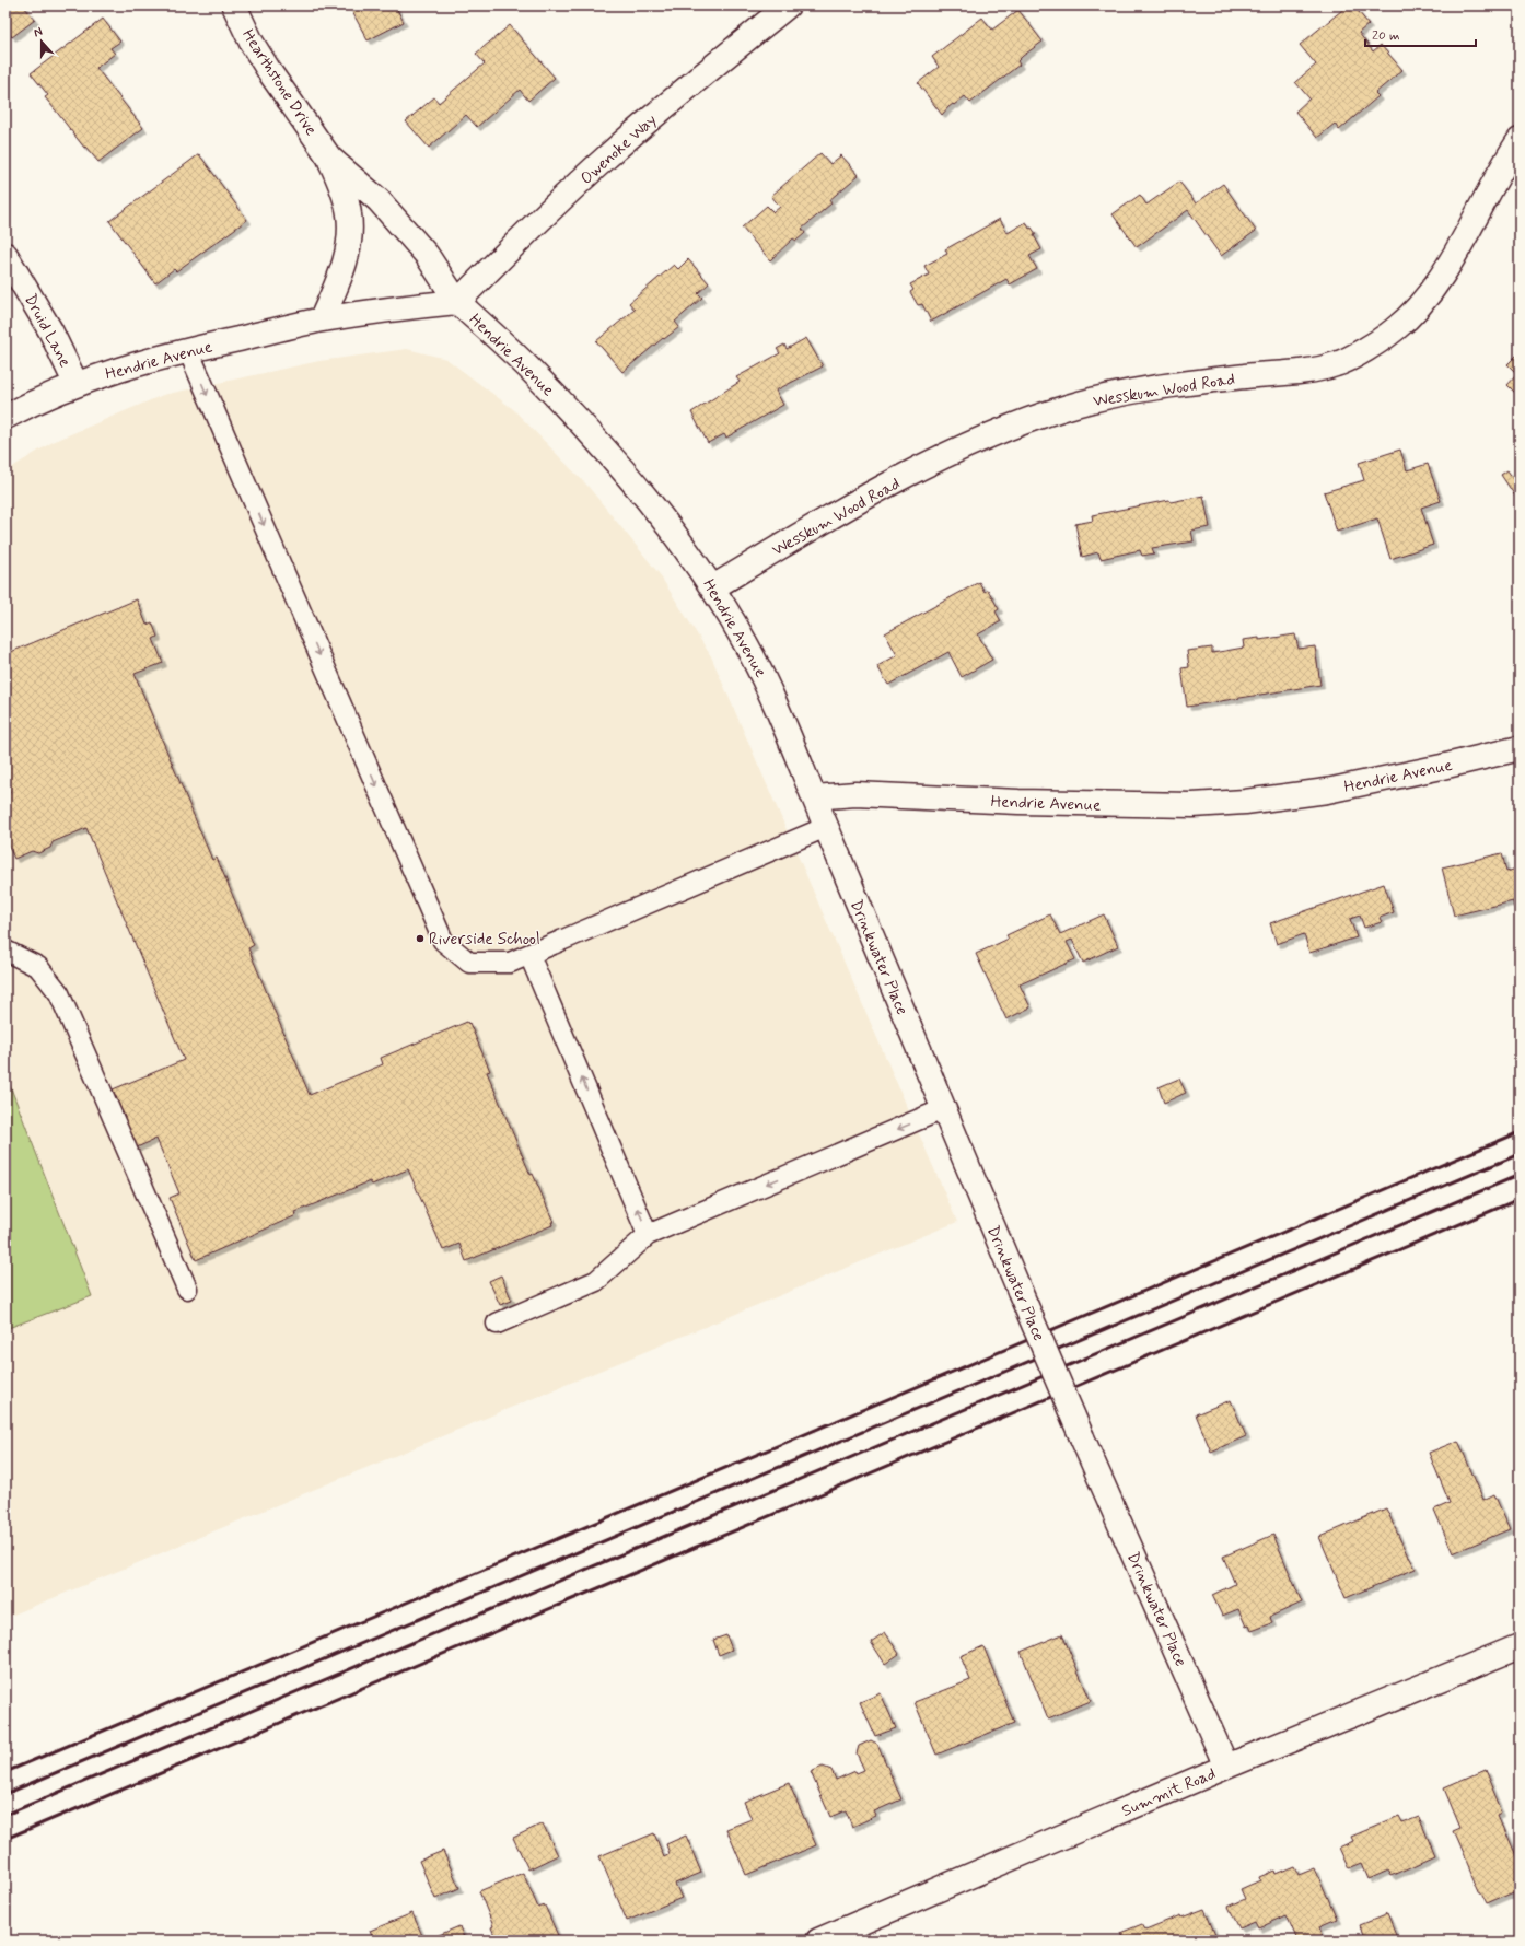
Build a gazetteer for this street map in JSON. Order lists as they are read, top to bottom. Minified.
{"streets":{"street":["Hearthstone Drive","Owenoke Way","Druid Lane","Hendrie Avenue","Wesskum Wood Road","Drinkwater Place","Summit Road"]},"crossings":[["Hearthstone Drive","Owenoke Way"],["Hearthstone Drive","Hendrie Avenue"],["Owenoke Way","Hendrie Avenue"],["Druid Lane","Hendrie Avenue"],["Hendrie Avenue","Wesskum Wood Road"],["Hendrie Avenue","Drinkwater Place"],["Drinkwater Place","Summit Road"]],"places":["Riverside School"],"scale_bar":"20 m","north":"top"}
